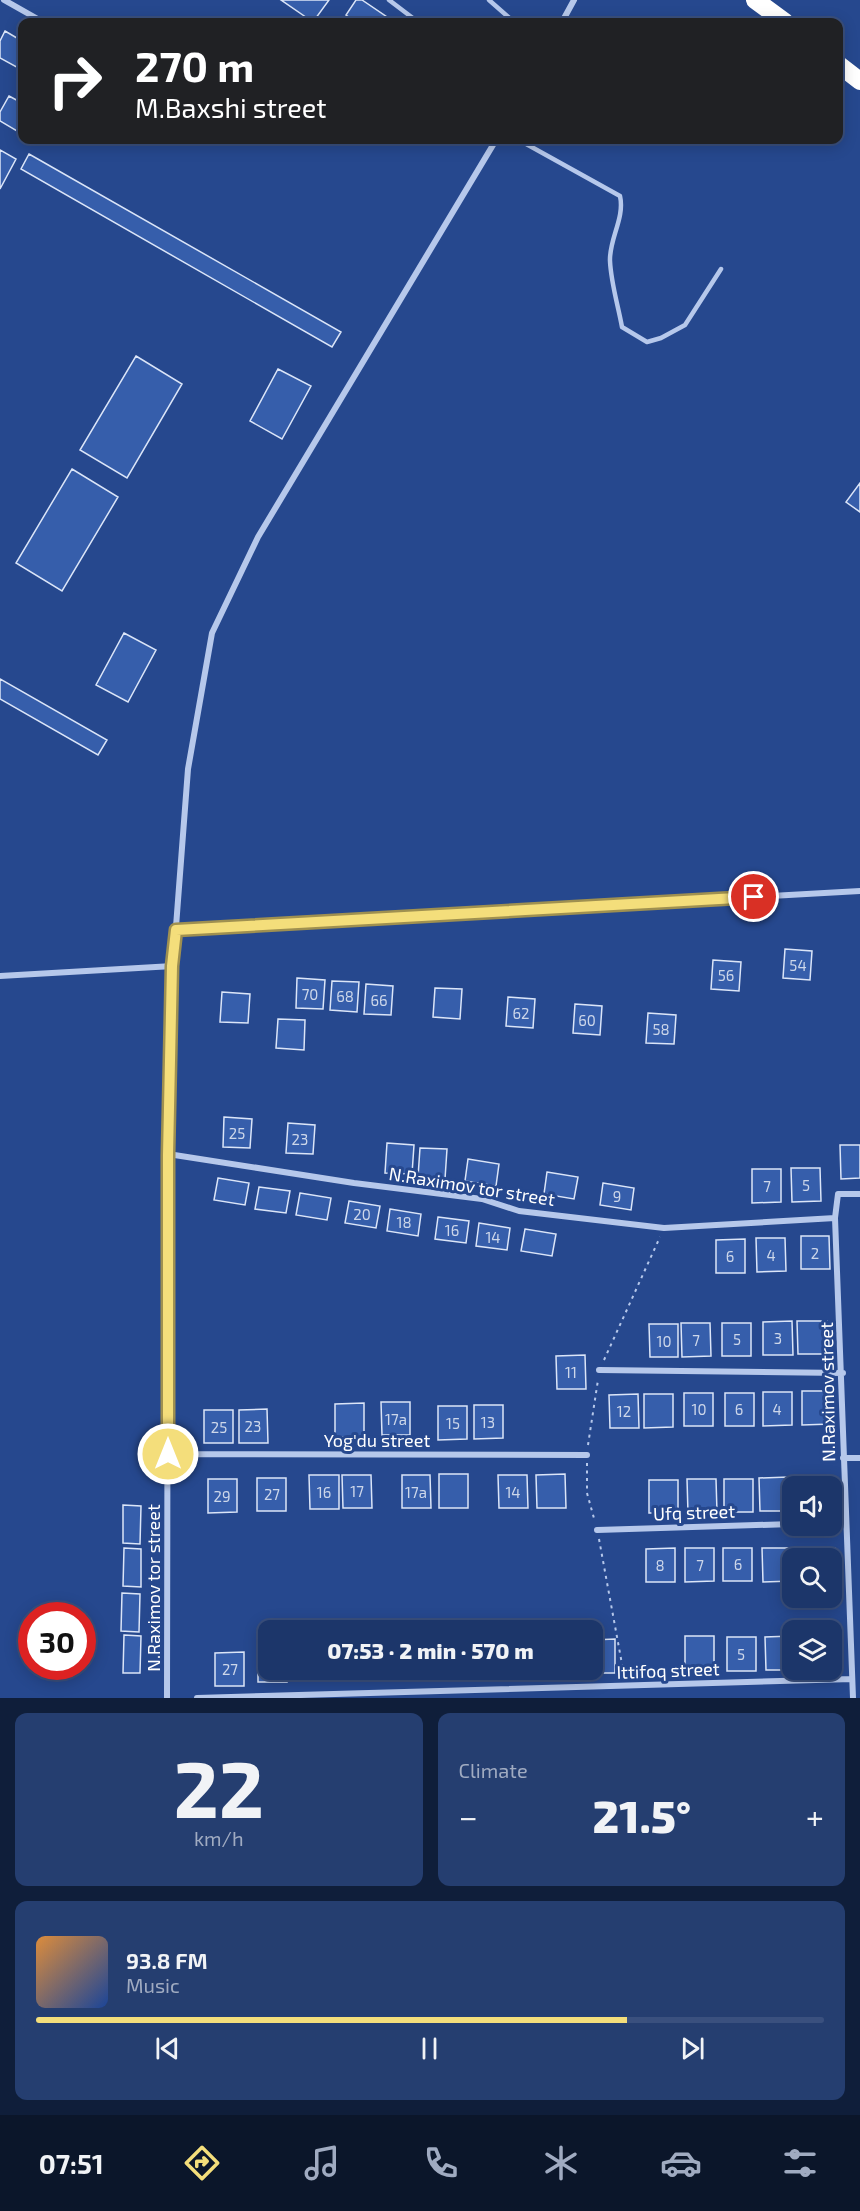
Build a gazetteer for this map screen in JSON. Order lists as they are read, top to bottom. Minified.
{"streets":{"street":["N.Raximov tor street","N.Raximov street","Yog'du street","Ufq street","Ittifoq street"]},"crossings":[["N.Raximov tor street","N.Raximov street"],["N.Raximov tor street","Yog'du street"],["N.Raximov street","Ittifoq street"]],"house_numbers":["54","56","70","68","66","62","60","58","25","23","5","7","9","20","18","16","14","2","4","6","3","5","7","10","11","10","6","4","12","17a","13","15","23","25","17","16","17a","14","27","29","6","8","7","5","27"],"page":{"turn":["270 m","M.Baxshi street"],"limit":"30","trip":"07:53 · 2 min · 570 m","tile":[["22","km/h"],"Climate"],"heat":["−","21.5°","+"],"song":["93.8 FM","Music"],"tabs":"07:51"}}
